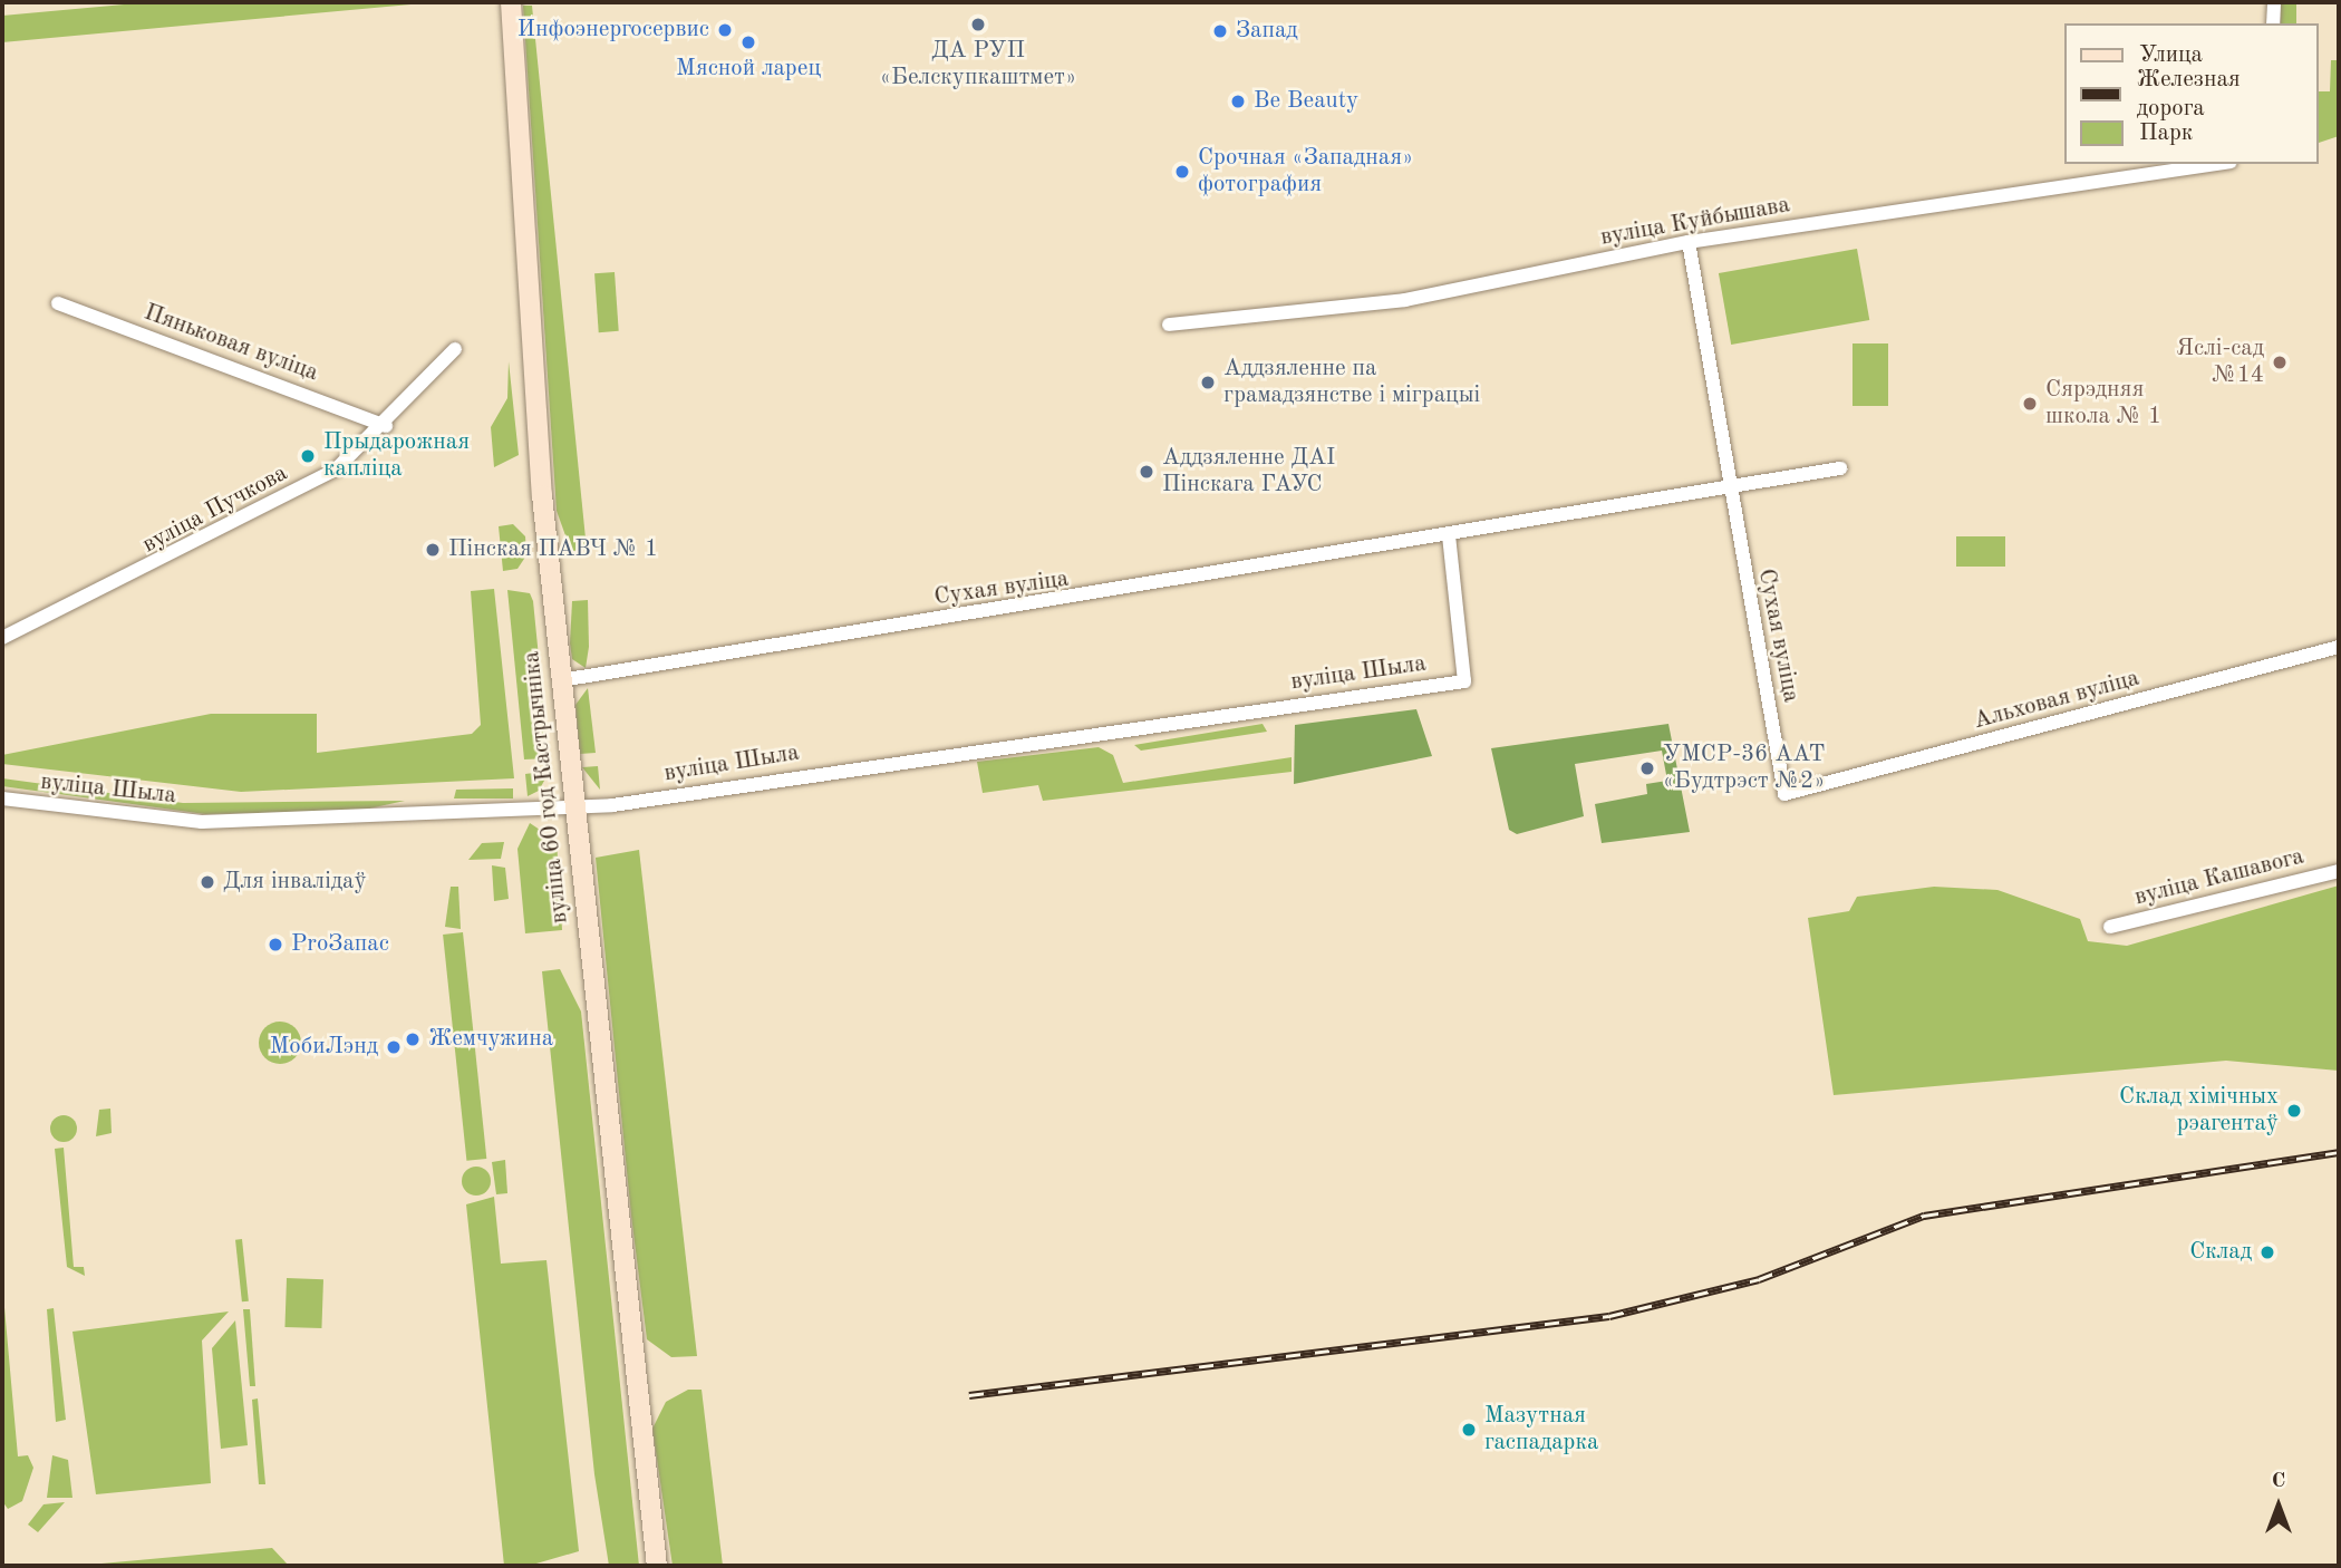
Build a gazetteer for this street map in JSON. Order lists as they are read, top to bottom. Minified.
{"streets":{"street":["вуліца Куйбышава","Пяньковая вуліца","вуліца Пучкова","Сухая вуліца","вуліца Шыла","Альховая вуліца","вуліца 60 год Кастрычніка","вуліца Кашавога"]},"crossings":[["вуліца Куйбышава","Сухая вуліца"],["Пяньковая вуліца","вуліца Пучкова"],["Сухая вуліца","вуліца Шыла"],["Сухая вуліца","Альховая вуліца"],["Сухая вуліца","вуліца 60 год Кастрычніка"],["вуліца Шыла","вуліца 60 год Кастрычніка"]],"places":["ДА РУП «Белскупкаштмет»","Инфоэнергосервис","Запад","Мясной ларец","Be Beauty","Срочная «Западная» фотография","Яслі-сад №14","Аддзяленне па грамадзянстве і міграцыі","Сярэдняя школа № 1","Прыдарожная капліца","Аддзяленне ДАІ Пінскага ГАУС","Пінская ПАВЧ № 1","УМСР-36 ААТ «Будтрэст №2»","Для інвалідаў","ProЗапас","Жемчужина","МобиЛэнд","Склад хімічных рэагентаў","Склад","Мазутная гаспадарка"],"legend":["Улица","Железная дорога","Парк"],"north":"top"}
